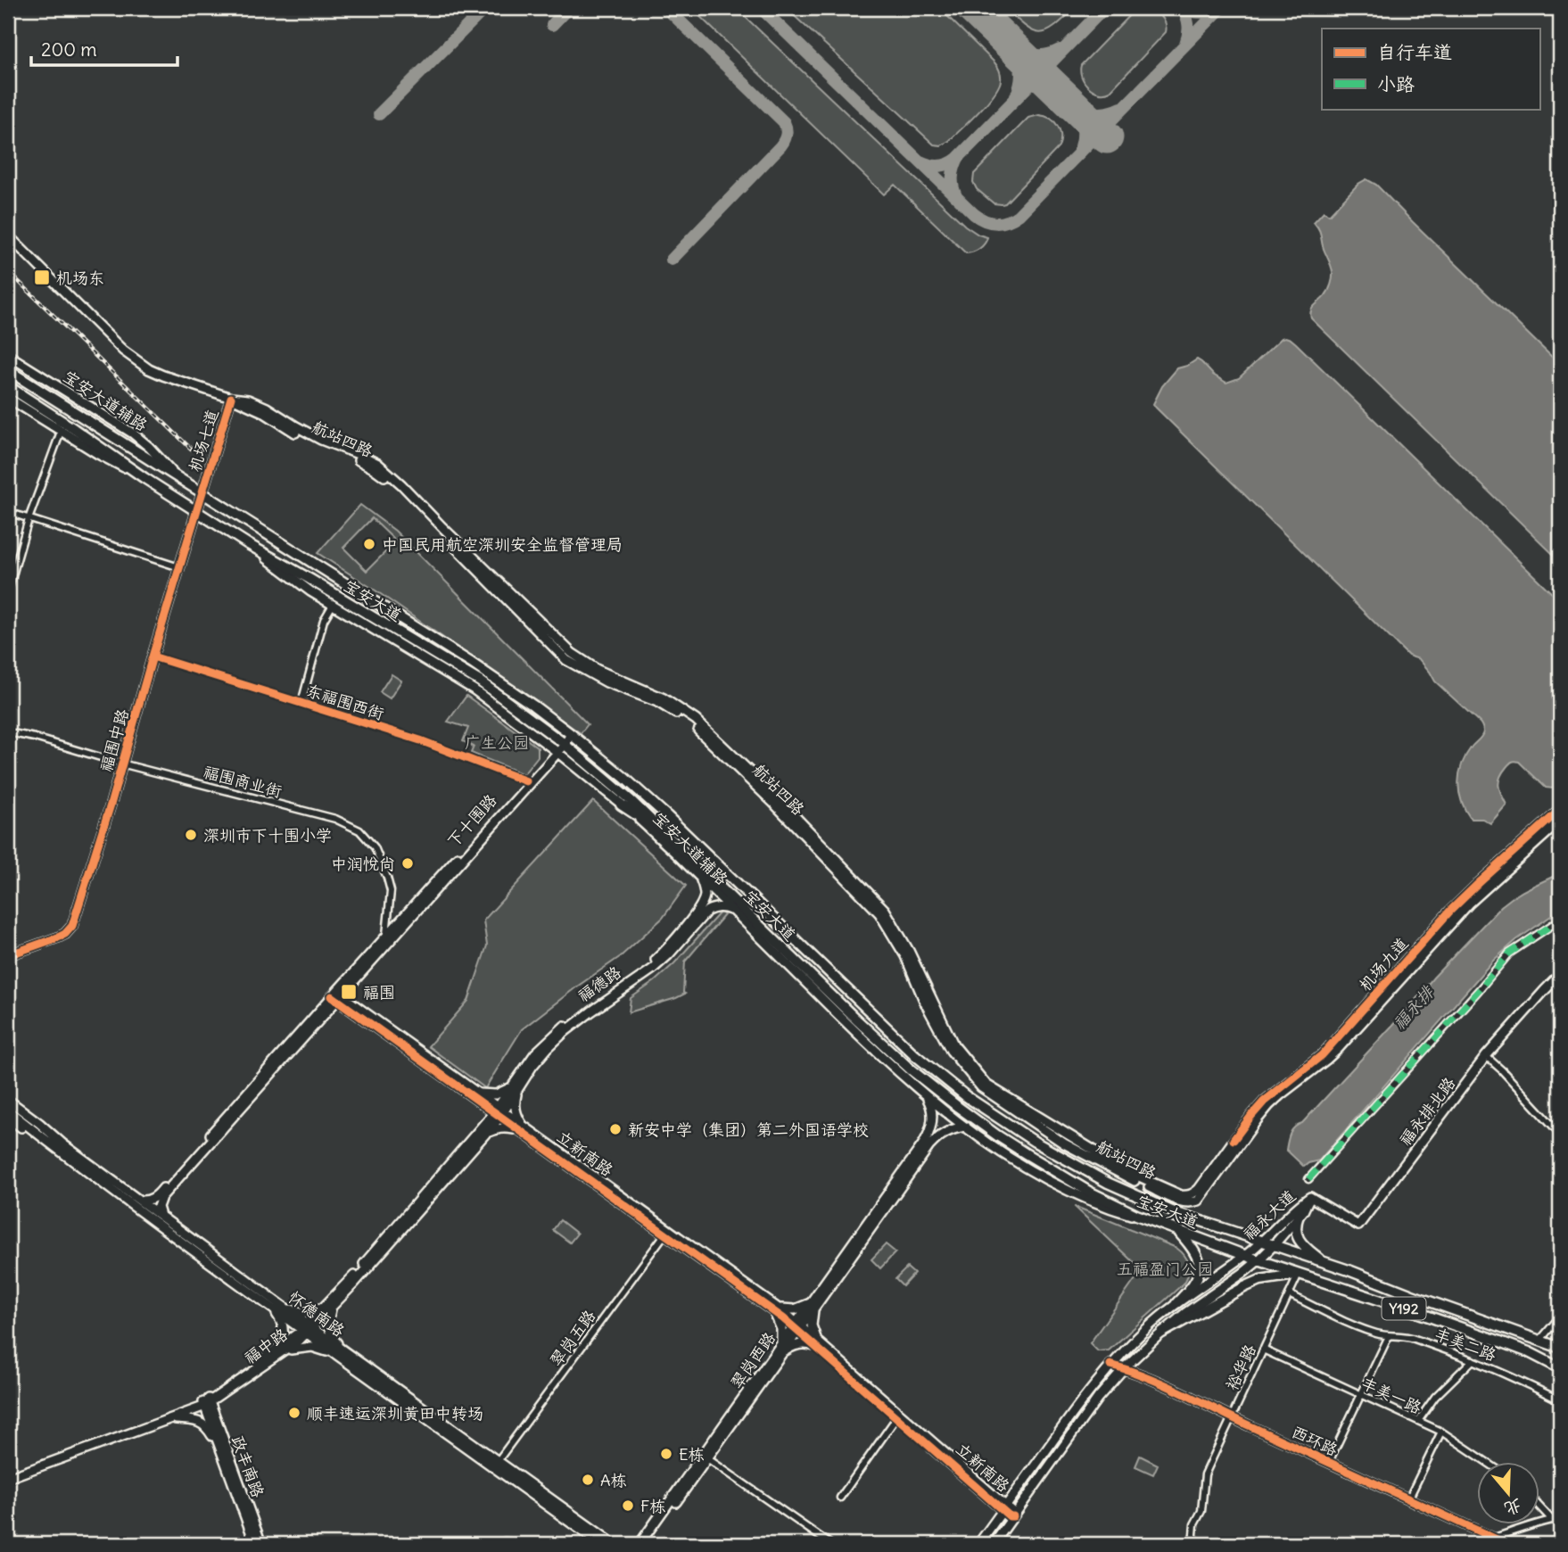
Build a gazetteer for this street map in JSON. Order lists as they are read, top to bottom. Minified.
{"streets":{"main road":["宝安大道辅路","航站四路","机场七道","宝安大道","福围中路","下十围路","机场九道","福德路","福永排北路","立新南路","福永大道","Y192","怀德南路","福中路","翠岗西路","西环路","政丰南路"],"street":["东福围西街","福围商业街","翠岗五路","丰美二路","裕华路","丰美一路"]},"crossings":[["宝安大道辅路","宝安大道"],["宝安大道辅路","下十围路"],["宝安大道辅路","福德路"],["宝安大道辅路","翠岗西路"],["航站四路","机场七道"],["航站四路","机场九道"],["机场七道","宝安大道"],["机场七道","福围中路"],["宝安大道","福围中路"],["宝安大道","下十围路"],["宝安大道","福永大道"],["宝安大道","裕华路"],["东福围西街","福围中路"],["东福围西街","下十围路"],["福围中路","福围商业街"],["福围商业街","下十围路"],["下十围路","立新南路"],["下十围路","怀德南路"],["福德路","立新南路"],["福德路","福中路"],["福永排北路","福永大道"],["立新南路","福永大道"],["立新南路","翠岗五路"],["立新南路","福中路"],["立新南路","翠岗西路"],["福永大道","西环路"],["怀德南路","翠岗五路"],["怀德南路","福中路"],["丰美二路","裕华路"],["福中路","政丰南路"],["裕华路","丰美一路"],["裕华路","西环路"]],"water":["福永排"],"parks":["广生公园","五福盈门公园"],"places":{"transit":["机场东","福围"],"other":["中国民用航空深圳安全监督管理局","深圳市下十围小学","中润悦尚","新安中学（集团）第二外国语学校","顺丰速运深圳黄田中转场","E栋","A栋","F栋"]},"legend":["自行车道","小路"],"scale_bar":"200 m","north":"bottom"}
